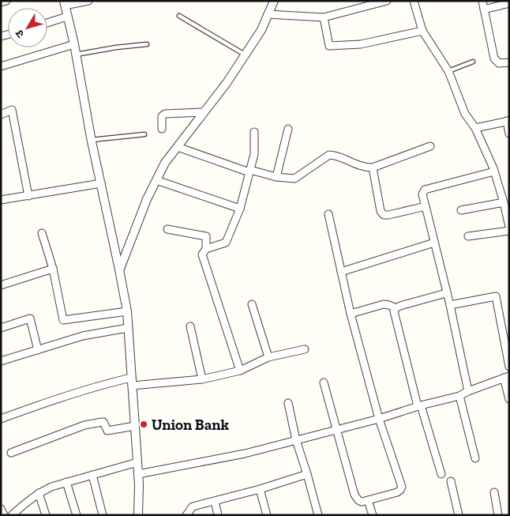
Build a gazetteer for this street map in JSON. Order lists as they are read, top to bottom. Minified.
{"places":["Union Bank"],"north":"bottom left"}
